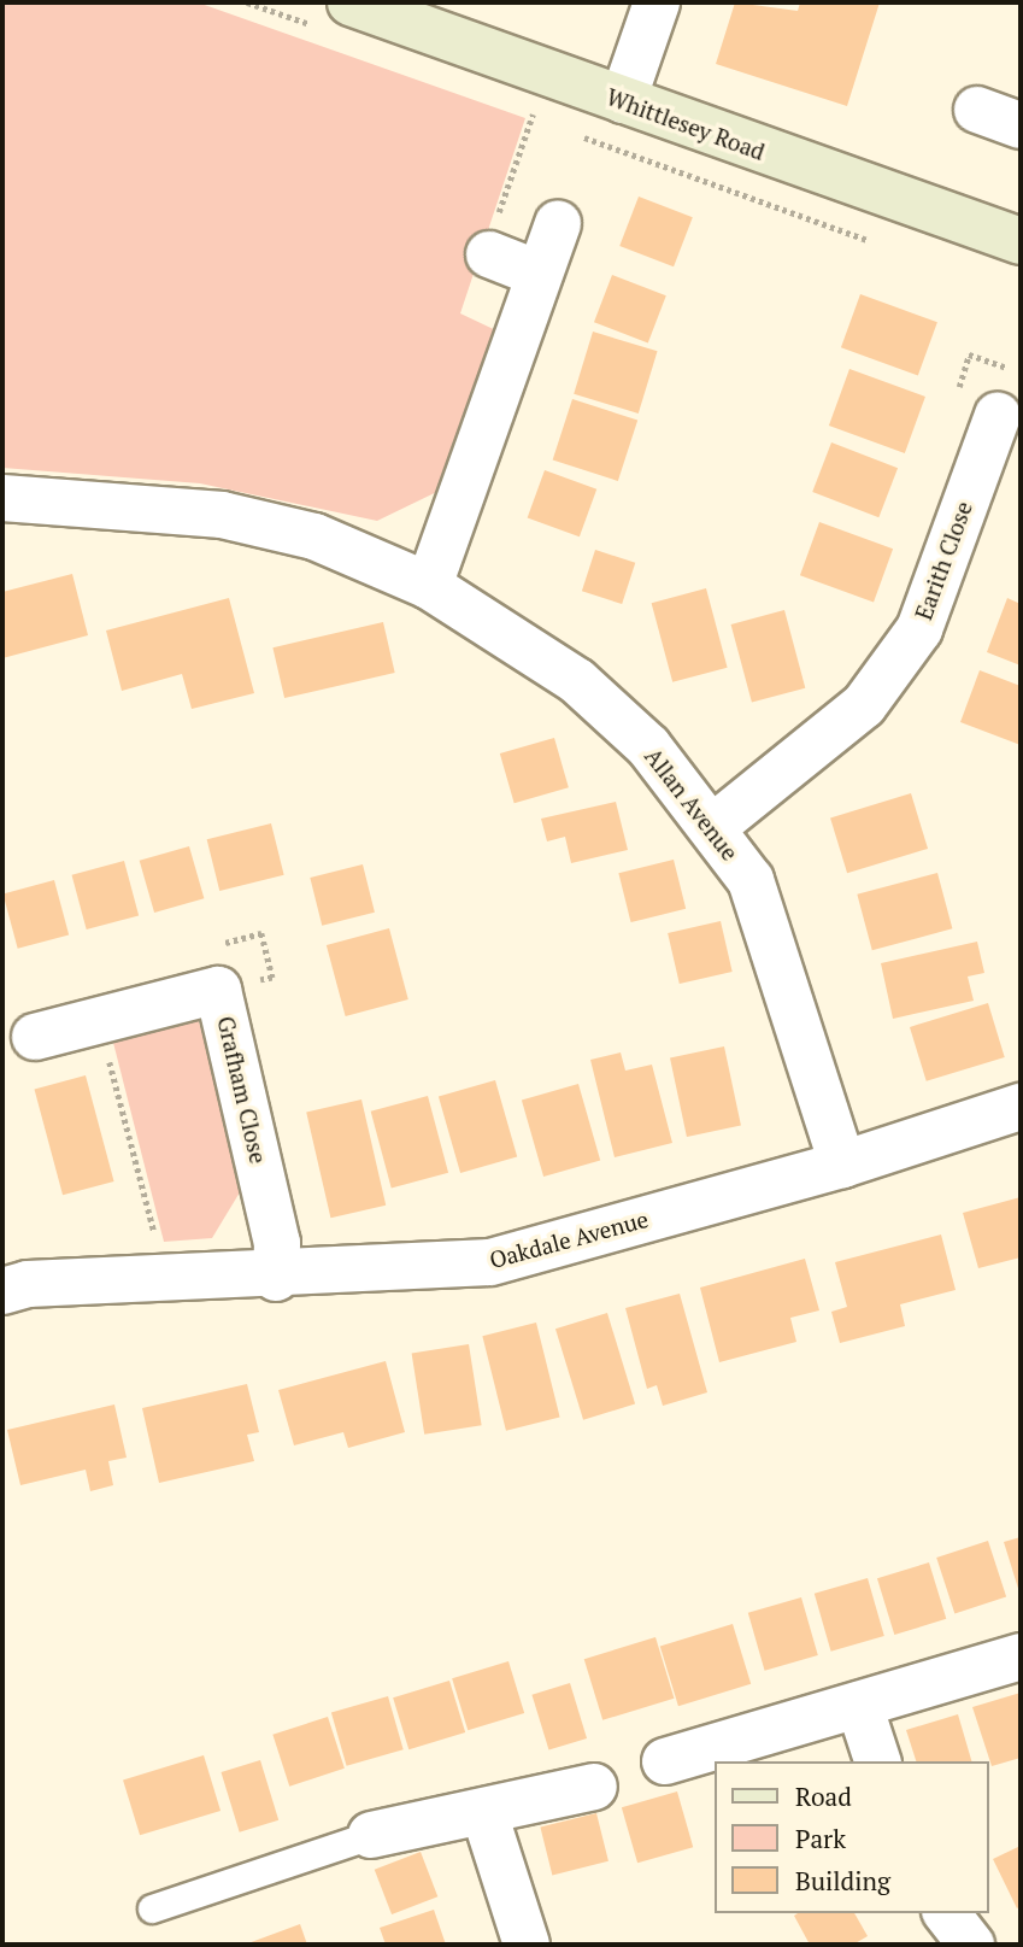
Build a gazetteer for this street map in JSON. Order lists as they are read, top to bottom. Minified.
{"streets":{"main road":["Whittlesey Road"],"street":["Earith Close","Allan Avenue","Grafham Close","Oakdale Avenue"]},"crossings":[["Earith Close","Allan Avenue"],["Allan Avenue","Oakdale Avenue"],["Grafham Close","Oakdale Avenue"]],"legend":["Road","Park","Building"]}
